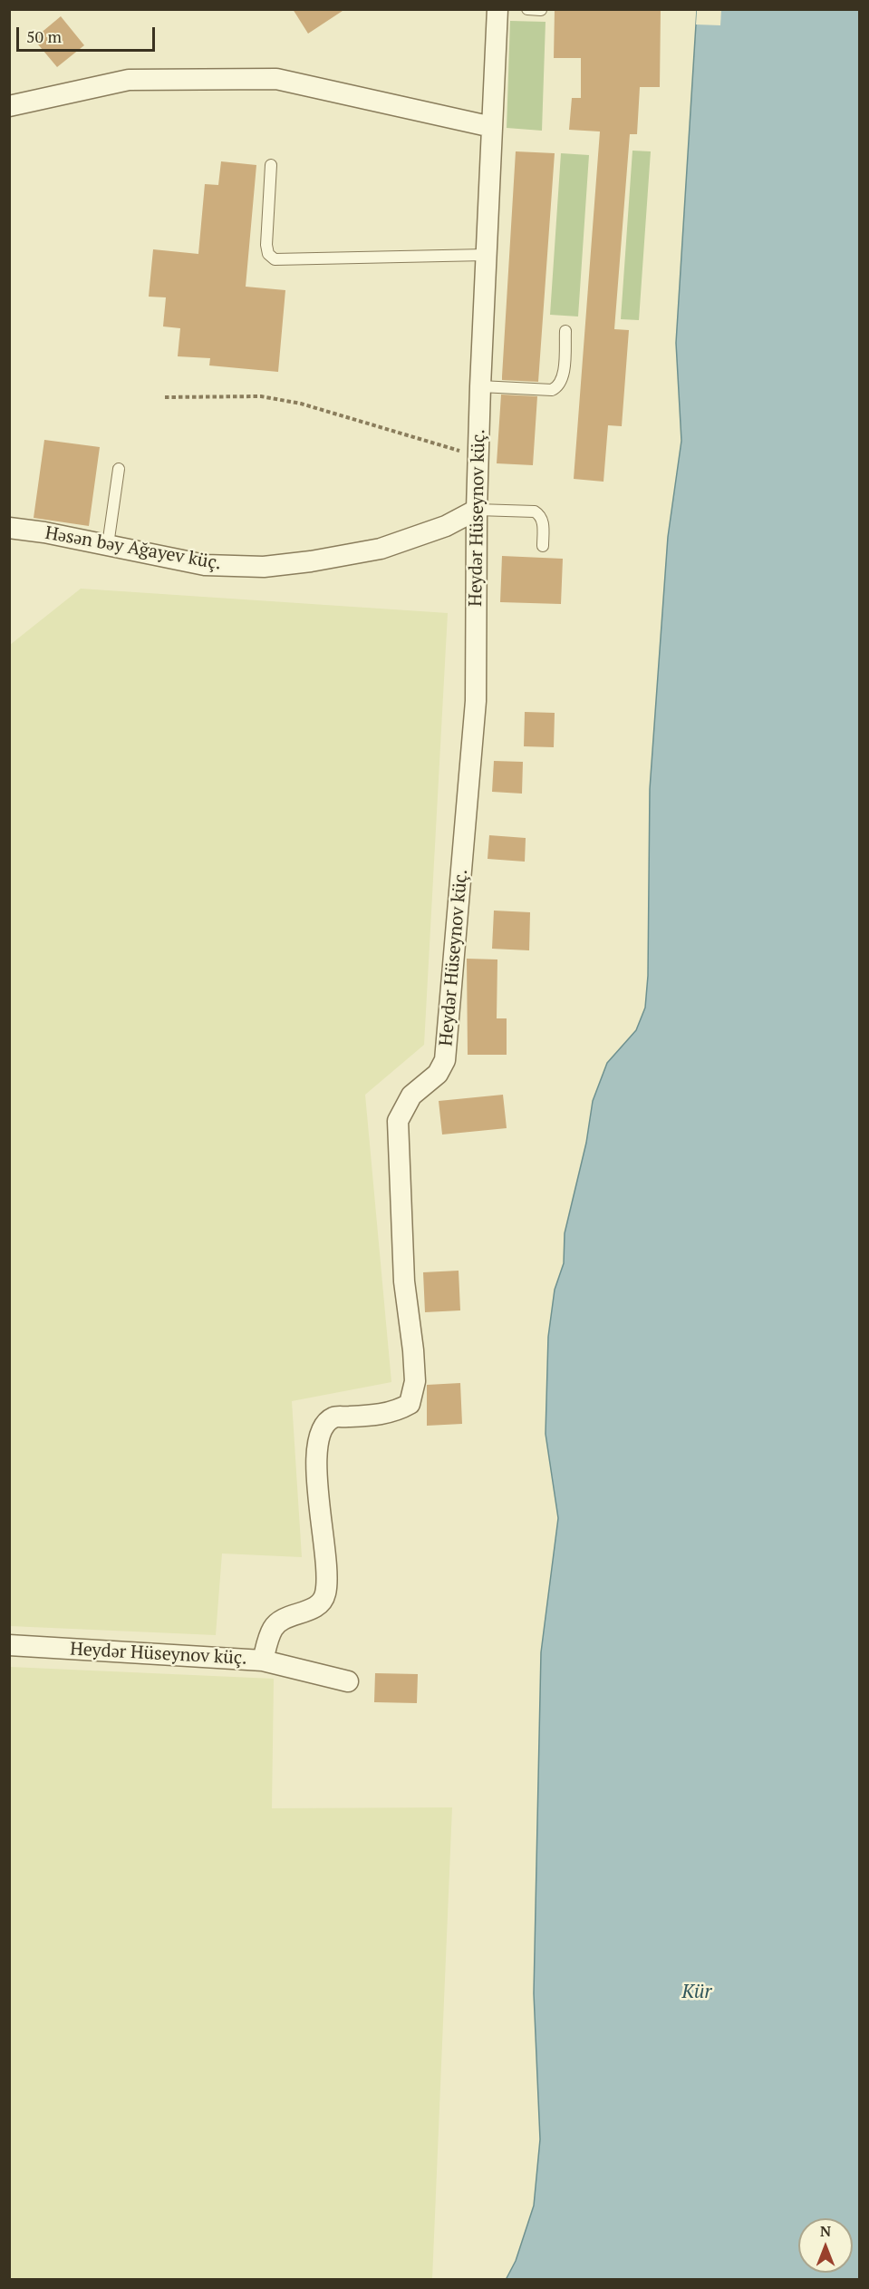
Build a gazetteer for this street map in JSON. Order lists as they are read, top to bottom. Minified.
{"streets":{"street":["Heydər Hüseynov küç.","Həsən bəy Ağayev küç."]},"crossings":[["Heydər Hüseynov küç.","Həsən bəy Ağayev küç."]],"water":["Kür"],"scale_bar":"50 m","north":"top"}
